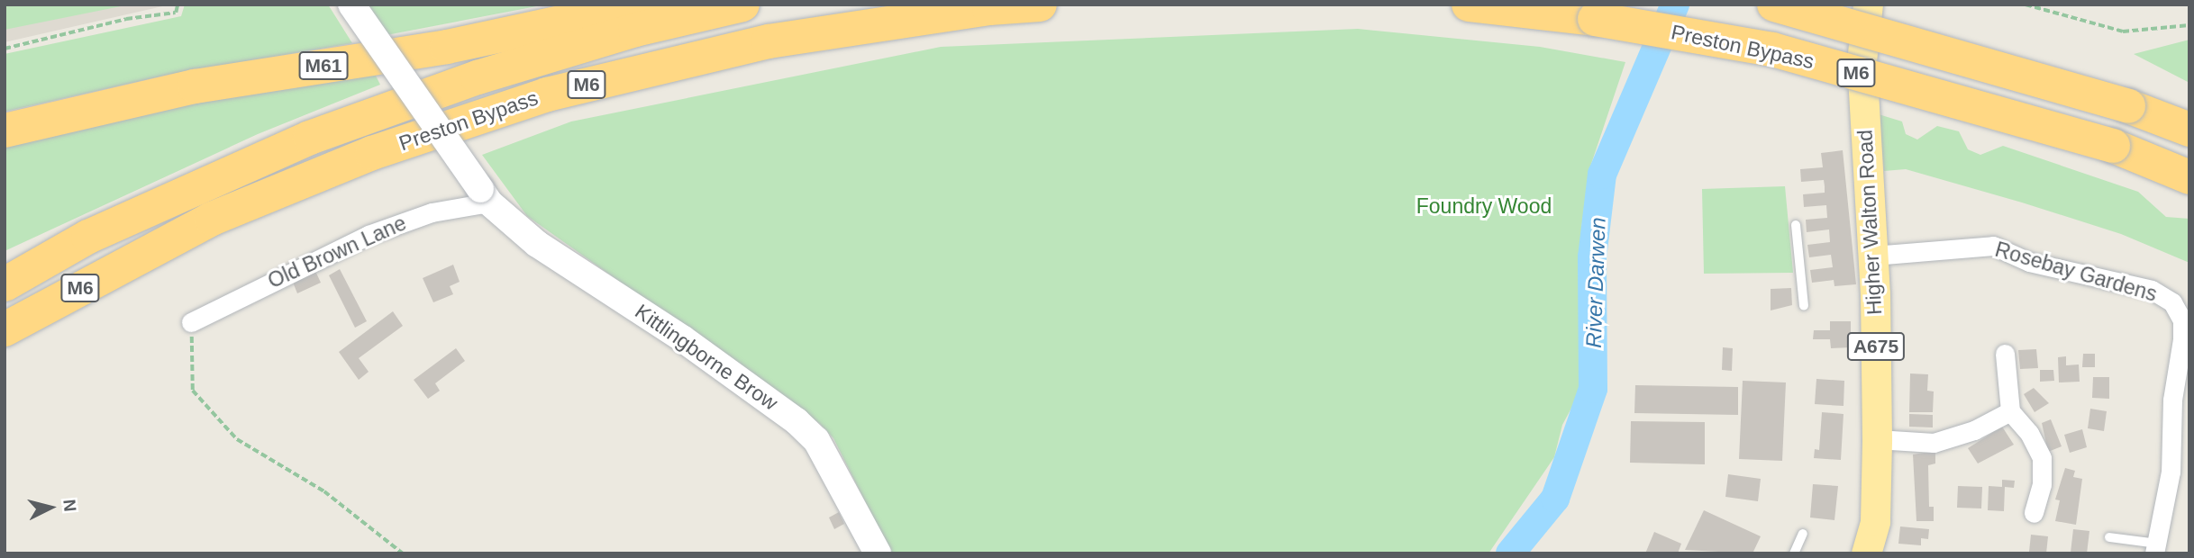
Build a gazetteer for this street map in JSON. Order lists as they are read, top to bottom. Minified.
{"streets":{"highway":["Preston Bypass","M61","M6"],"main road":["Higher Walton Road","A675"],"street":["Old Brown Lane","Rosebay Gardens","Kittlingborne Brow"]},"crossings":[["Preston Bypass","M61"],["Preston Bypass","M6"],["M61","M6"],["Higher Walton Road","Rosebay Gardens"],["Old Brown Lane","Kittlingborne Brow"]],"water":["River Darwen"],"parks":["Foundry Wood"],"north":"right"}
